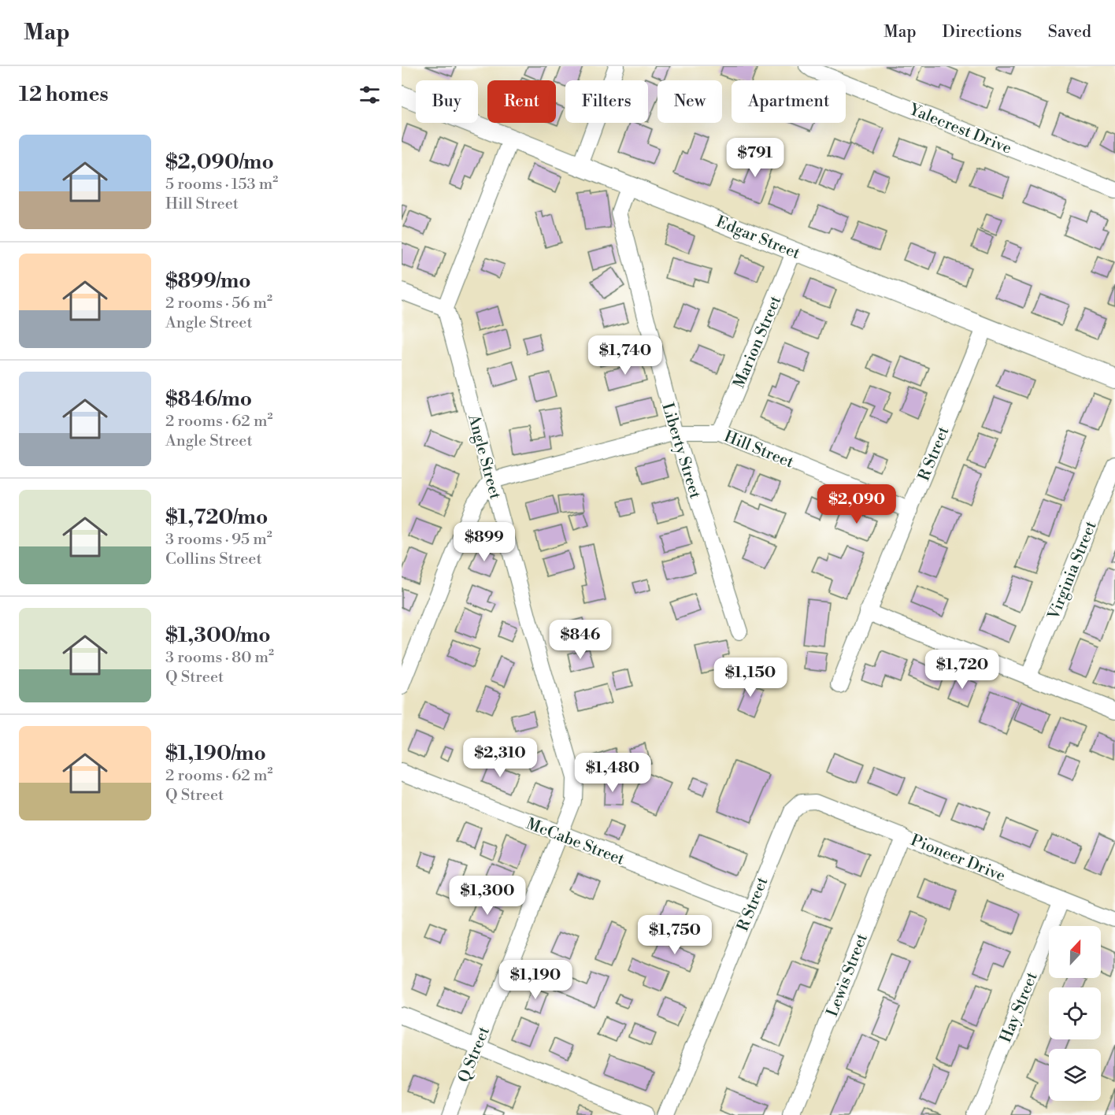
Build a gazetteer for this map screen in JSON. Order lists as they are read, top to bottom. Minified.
{"streets":{"street":["Yalecrest Drive","Edgar Street","Marion Street","Hill Street","Liberty Street","R Street","Angle Street","Virginia Street","McCabe Street","Pioneer Drive","Lewis Street","Hay Street","Q Street"]},"crossings":[["Edgar Street","Marion Street"],["Edgar Street","Liberty Street"],["Edgar Street","R Street"],["Marion Street","Hill Street"],["Hill Street","Liberty Street"],["Hill Street","R Street"],["Hill Street","Angle Street"],["R Street","McCabe Street"],["R Street","Pioneer Drive"],["Angle Street","McCabe Street"],["Angle Street","Q Street"],["McCabe Street","Q Street"],["Pioneer Drive","Lewis Street"],["Pioneer Drive","Hay Street"]],"north":"top","page":{"header":"Map","nav":["Map","Directions","Saved"],"heading":"12 homes","chip":["Buy","Rent","Filters","New","Apartment"],"list":[{"name":"$2,090/mo","note":"5 rooms · 153 m² · Hill Street"},{"name":"$899/mo","note":"2 rooms · 56 m² · Angle Street"},{"name":"$846/mo","note":"2 rooms · 62 m² · Angle Street"},{"name":"$1,720/mo","note":"3 rooms · 95 m² · Collins Street"},{"name":"$1,300/mo","note":"3 rooms · 80 m² · Q Street"},{"name":"$1,190/mo","note":"2 rooms · 62 m² · Q Street"}],"price":["$791","$1,740","$2,090","$899","$846","$1,720","$1,150","$2,310","$1,480","$1,300","$1,750","$1,190"]}}
